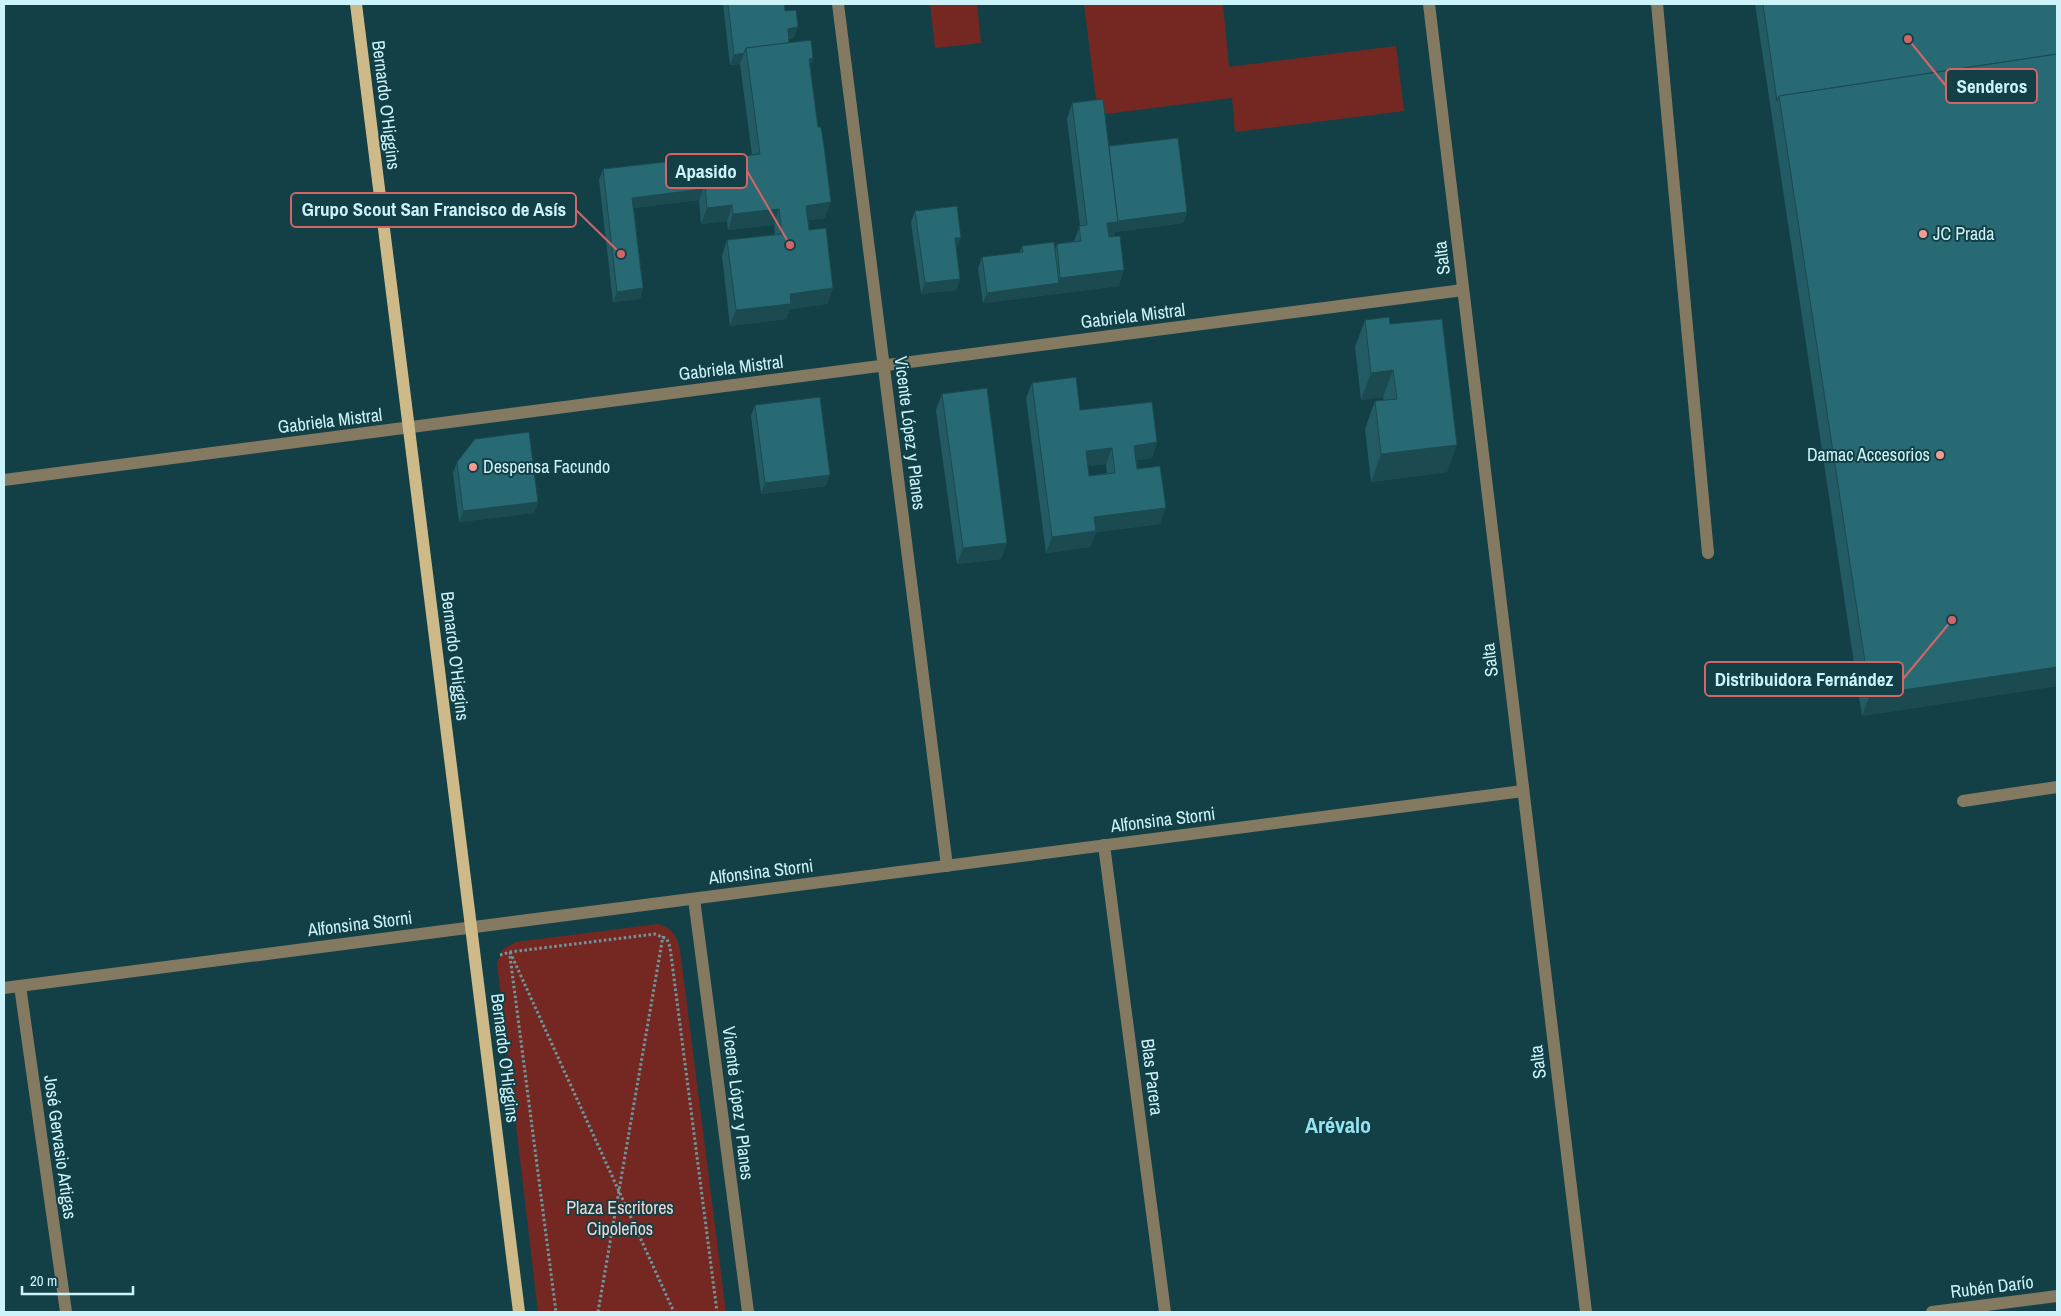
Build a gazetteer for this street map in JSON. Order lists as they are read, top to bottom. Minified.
{"streets":{"main road":["Bernardo O'Higgins"],"street":["Salta","Gabriela Mistral","Vicente López y Planes","Alfonsina Storni","Blas Parera","José Gervasio Artigas","Rubén Darío"]},"crossings":[["Bernardo O'Higgins","Gabriela Mistral"],["Bernardo O'Higgins","Alfonsina Storni"],["Salta","Gabriela Mistral"],["Salta","Alfonsina Storni"],["Gabriela Mistral","Vicente López y Planes"],["Vicente López y Planes","Alfonsina Storni"],["Alfonsina Storni","Blas Parera"],["Alfonsina Storni","José Gervasio Artigas"]],"districts":["Arévalo"],"parks":["Plaza Escritores Cipoleños"],"places":["Senderos","JC Prada","Apasido","Grupo Scout San Francisco de Asís","Damac Accesorios","Despensa Facundo","Distribuidora Fernández"],"scale_bar":"20 m"}
